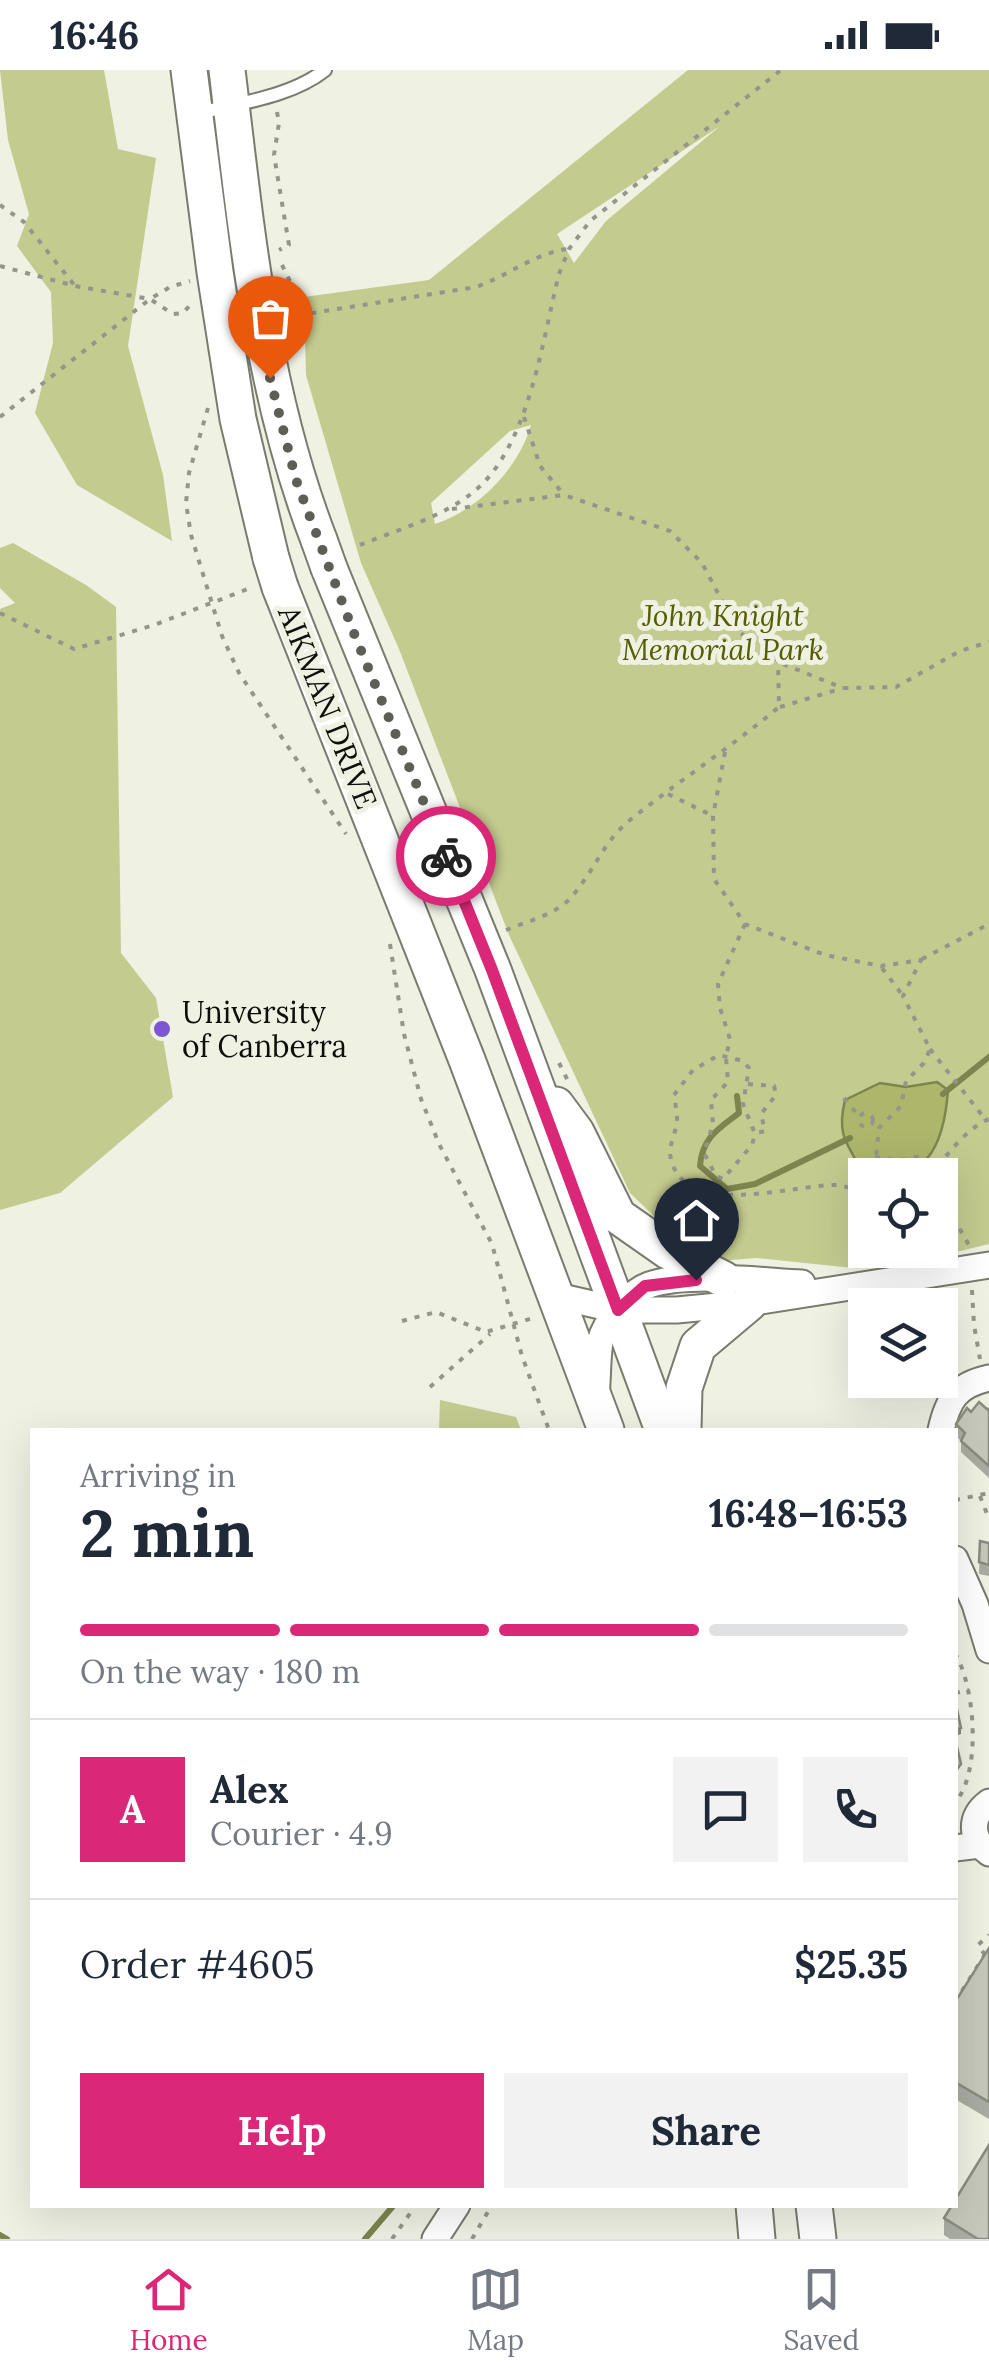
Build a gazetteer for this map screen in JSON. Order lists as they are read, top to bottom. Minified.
{"streets":{"main road":["AIKMAN DRIVE"]},"parks":["John Knight Memorial Park"],"places":["University of Canberra"],"page":{"status":"16:46","heading":["2 min","Arriving in","16:48–16:53"],"panel":["Alex","Courier · 4.9","Order #4605","$25.35"],"bar":"On the way · 180 m","round":"A","buttons":["Help","Share"],"tabs":["Home","Map","Saved"]}}
